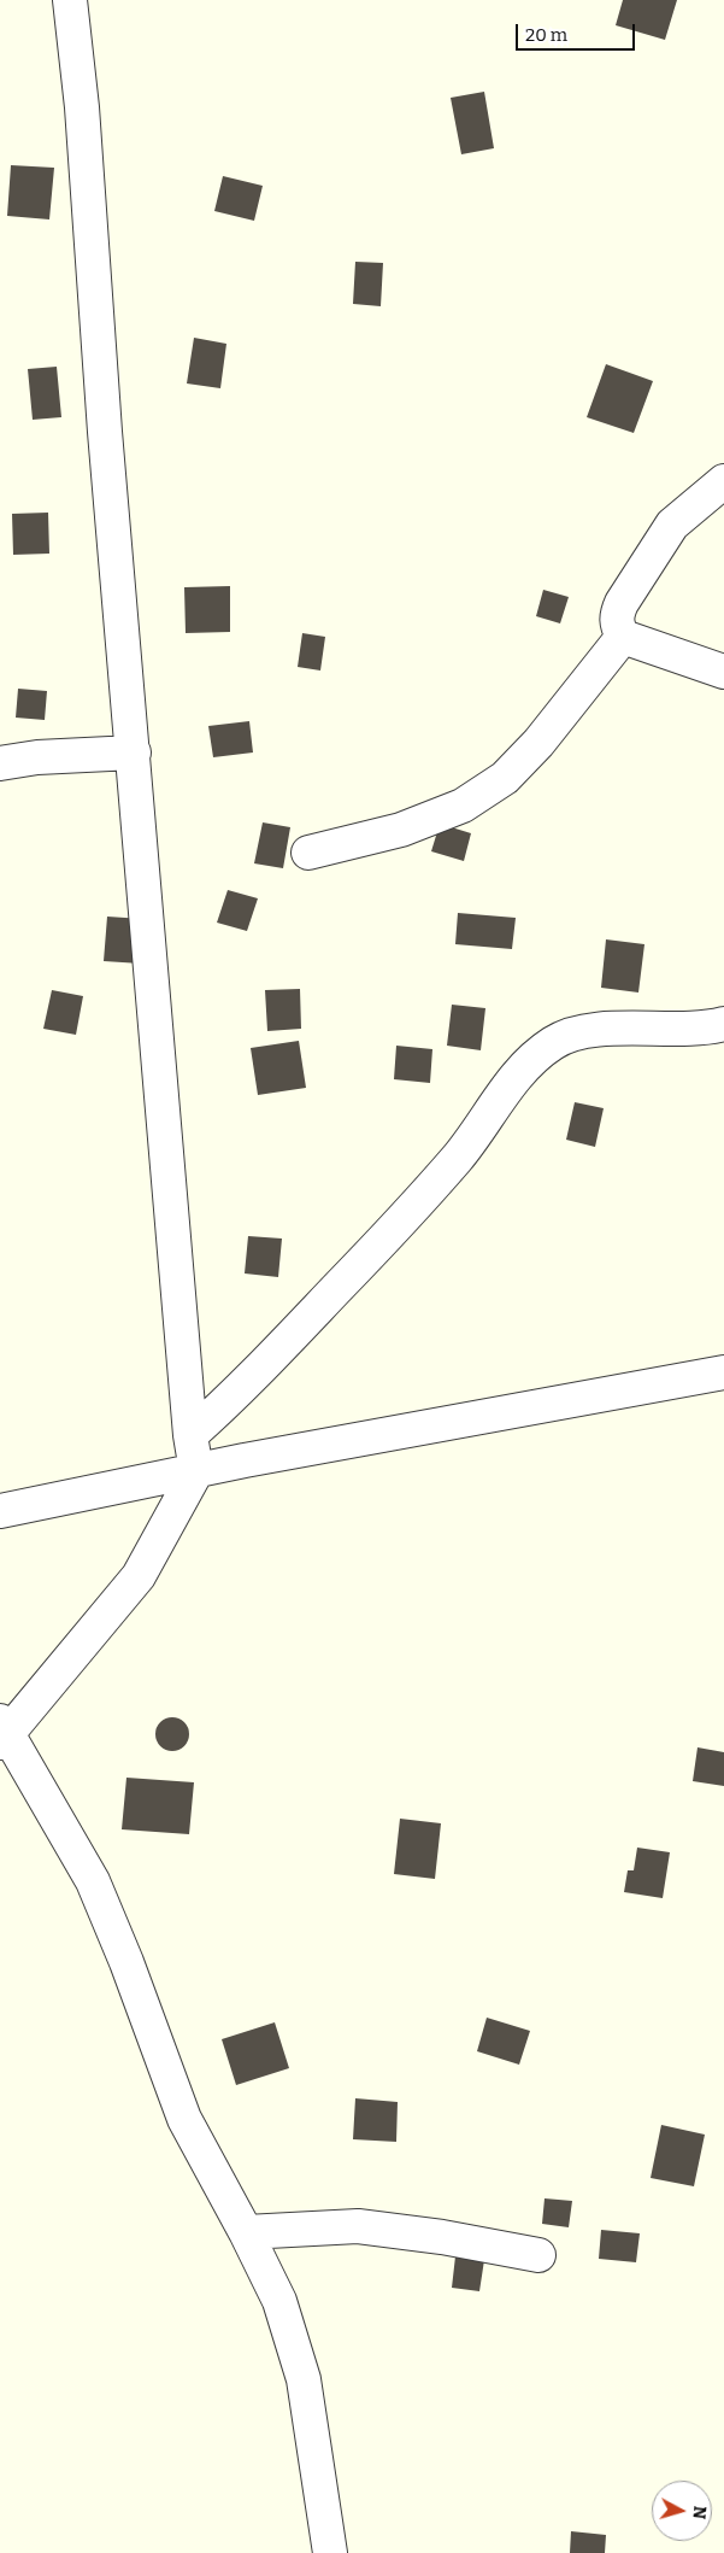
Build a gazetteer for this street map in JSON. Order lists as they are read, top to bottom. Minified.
{"scale_bar":"20 m","north":"right"}
